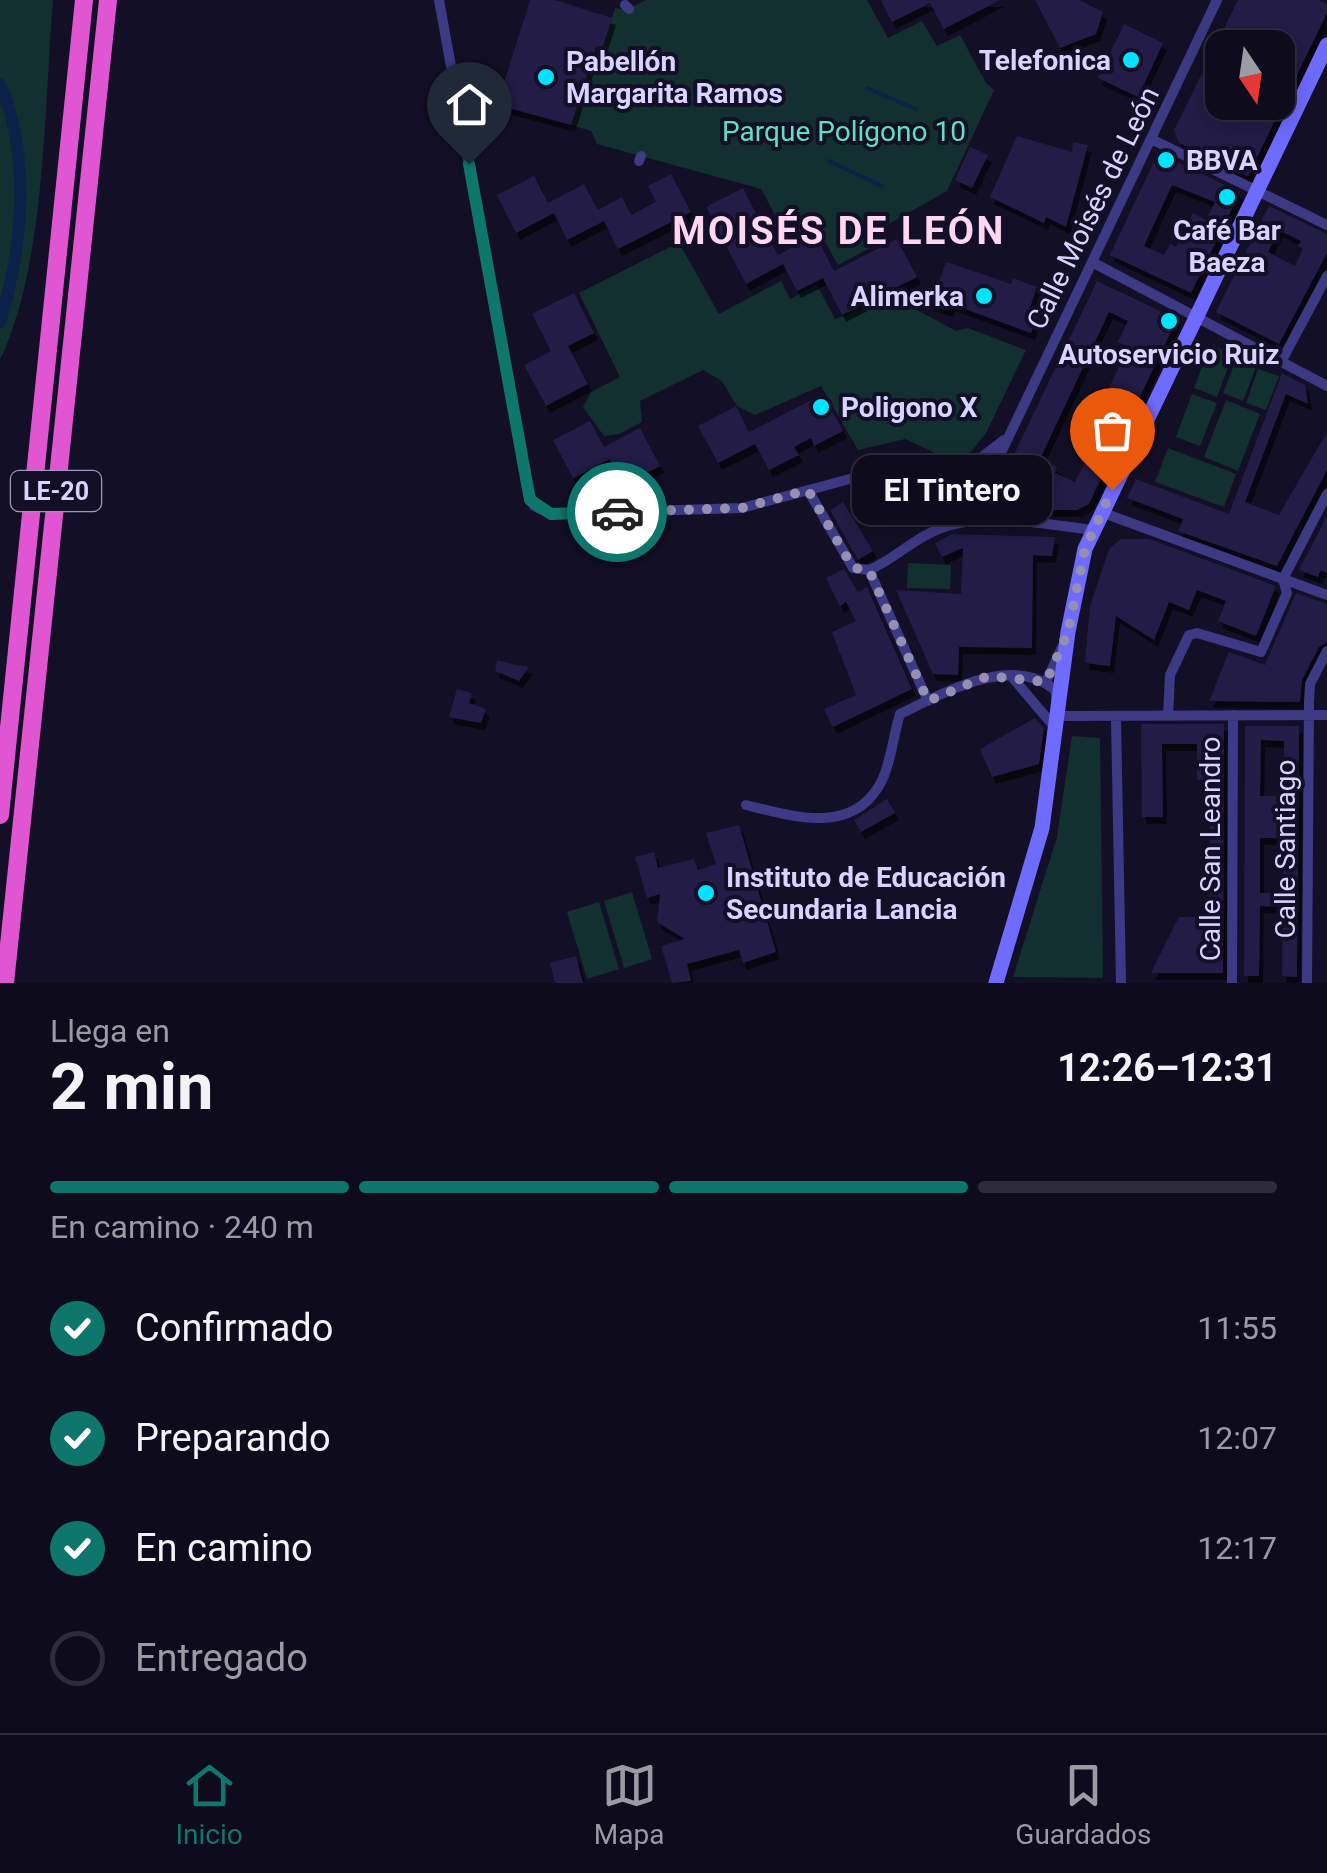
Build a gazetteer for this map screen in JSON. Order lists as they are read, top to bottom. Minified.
{"streets":{"highway":["LE-20"],"street":["Calle Moisés de León","Calle San Leandro","Calle Santiago"]},"districts":["MOISÉS DE LEÓN"],"parks":["Parque Polígono 10"],"places":["Telefonica","Pabellón Margarita Ramos","BBVA","Café Bar Baeza","Alimerka","Autoservicio Ruiz","Poligono X","El Tintero","Instituto de Educación Secundaria Lancia"],"north":"bottom","page":{"bubble":"El Tintero","heading":["2 min","Llega en","12:26–12:31"],"bar":"En camino · 240 m","list":[["Confirmado","11:55"],["Preparando","12:07"],["En camino","12:17"],"Entregado"],"tabs":["Inicio","Mapa","Guardados"]}}
